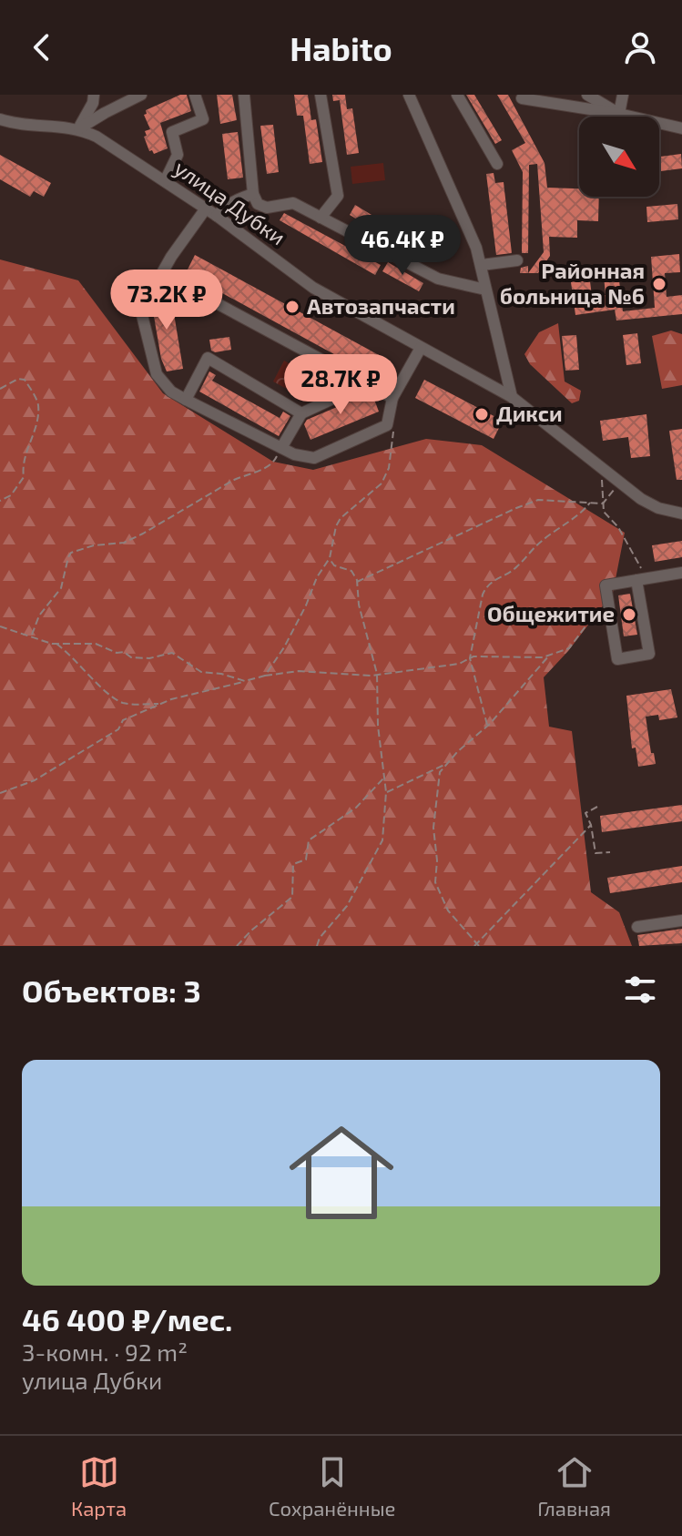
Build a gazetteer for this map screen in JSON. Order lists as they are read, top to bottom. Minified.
{"streets":{"street":["улица Дубки"]},"places":["Районная больница №6","Автозапчасти","Дикси","Общежитие"],"north":"bottom right","page":{"header":"Habito","price":["46.4K ₽","73.2K ₽","28.7K ₽"],"heading":"Объектов: 3","list":[{"name":"46 400 ₽/мес.","note":"3-комн. · 92 m² · улица Дубки"}],"tabs":["Карта","Сохранённые","Главная"]}}
